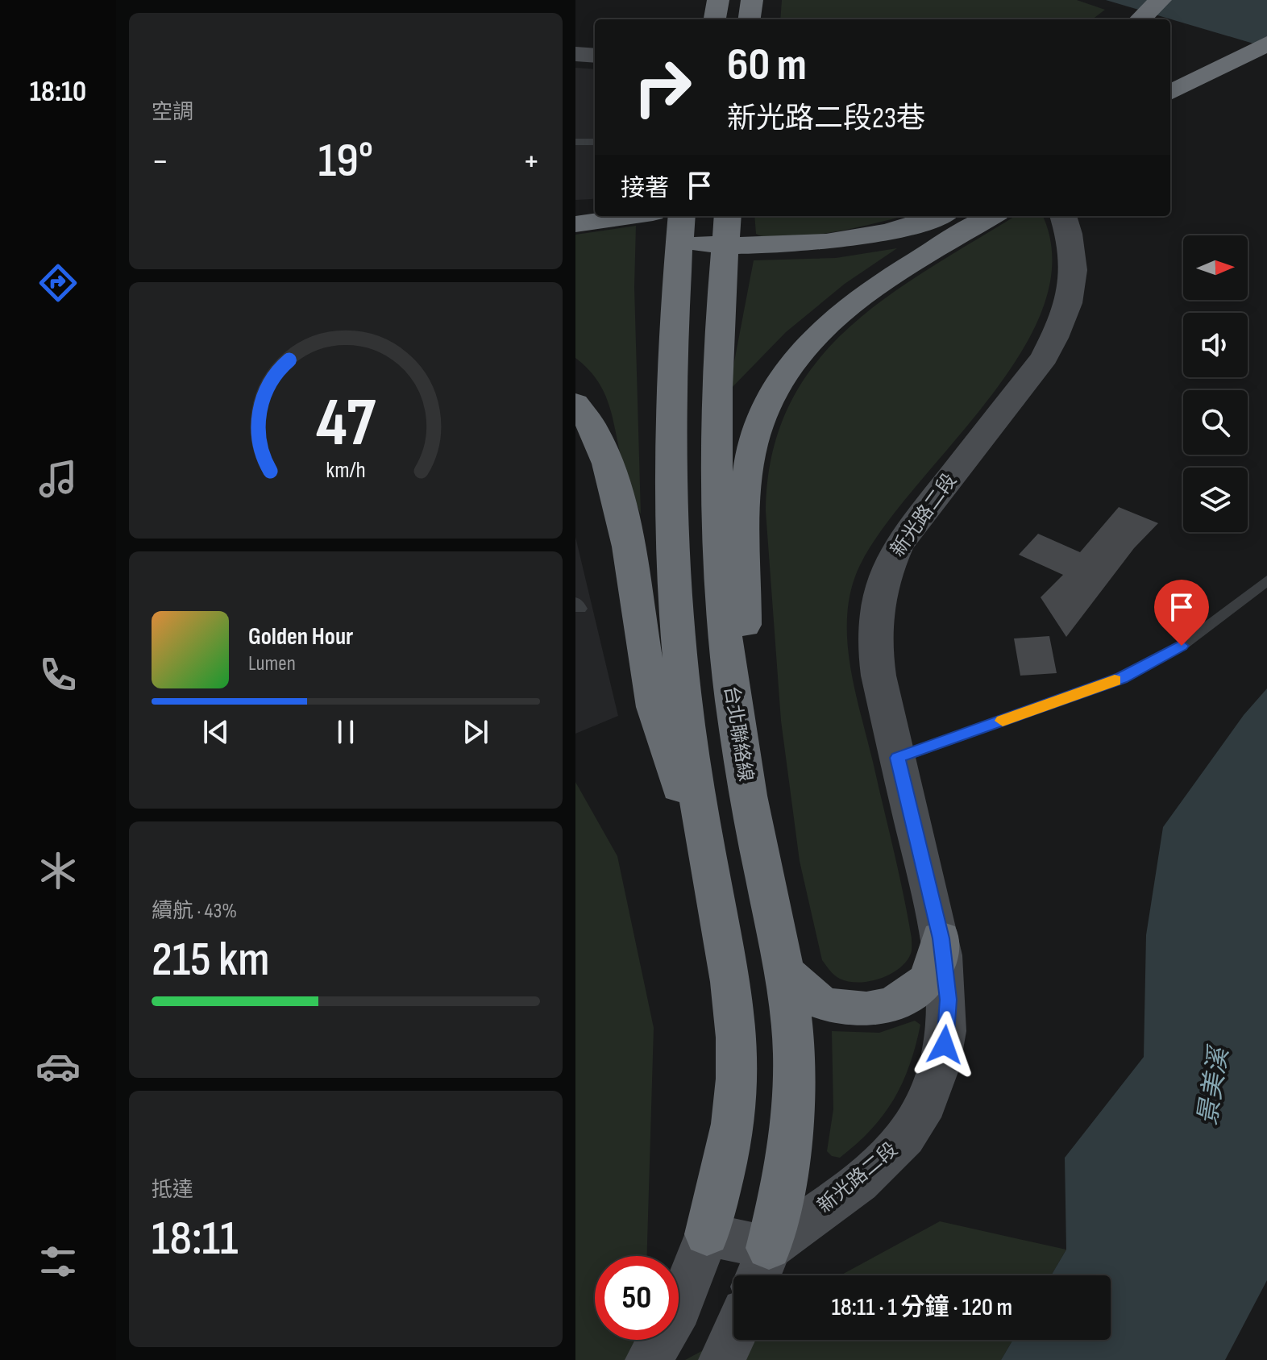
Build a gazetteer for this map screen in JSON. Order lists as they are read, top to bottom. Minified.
{"streets":{"highway":["台北聯絡線"],"street":["新光路二段"]},"crossings":[["新光路二段","台北聯絡線"]],"water":["景美溪"],"north":"right","page":{"tabs":"18:10","tile":["空調",["續航 · 43%","215 km"],["抵達","18:11"]],"turn":["60 m","新光路二段23巷"],"heat":["−","19°","+"],"then":"接著","song":["Golden Hour","Lumen"],"limit":"50","trip":"18:11 · 1 分鐘 · 120 m","gauge":["47","km/h"]}}
